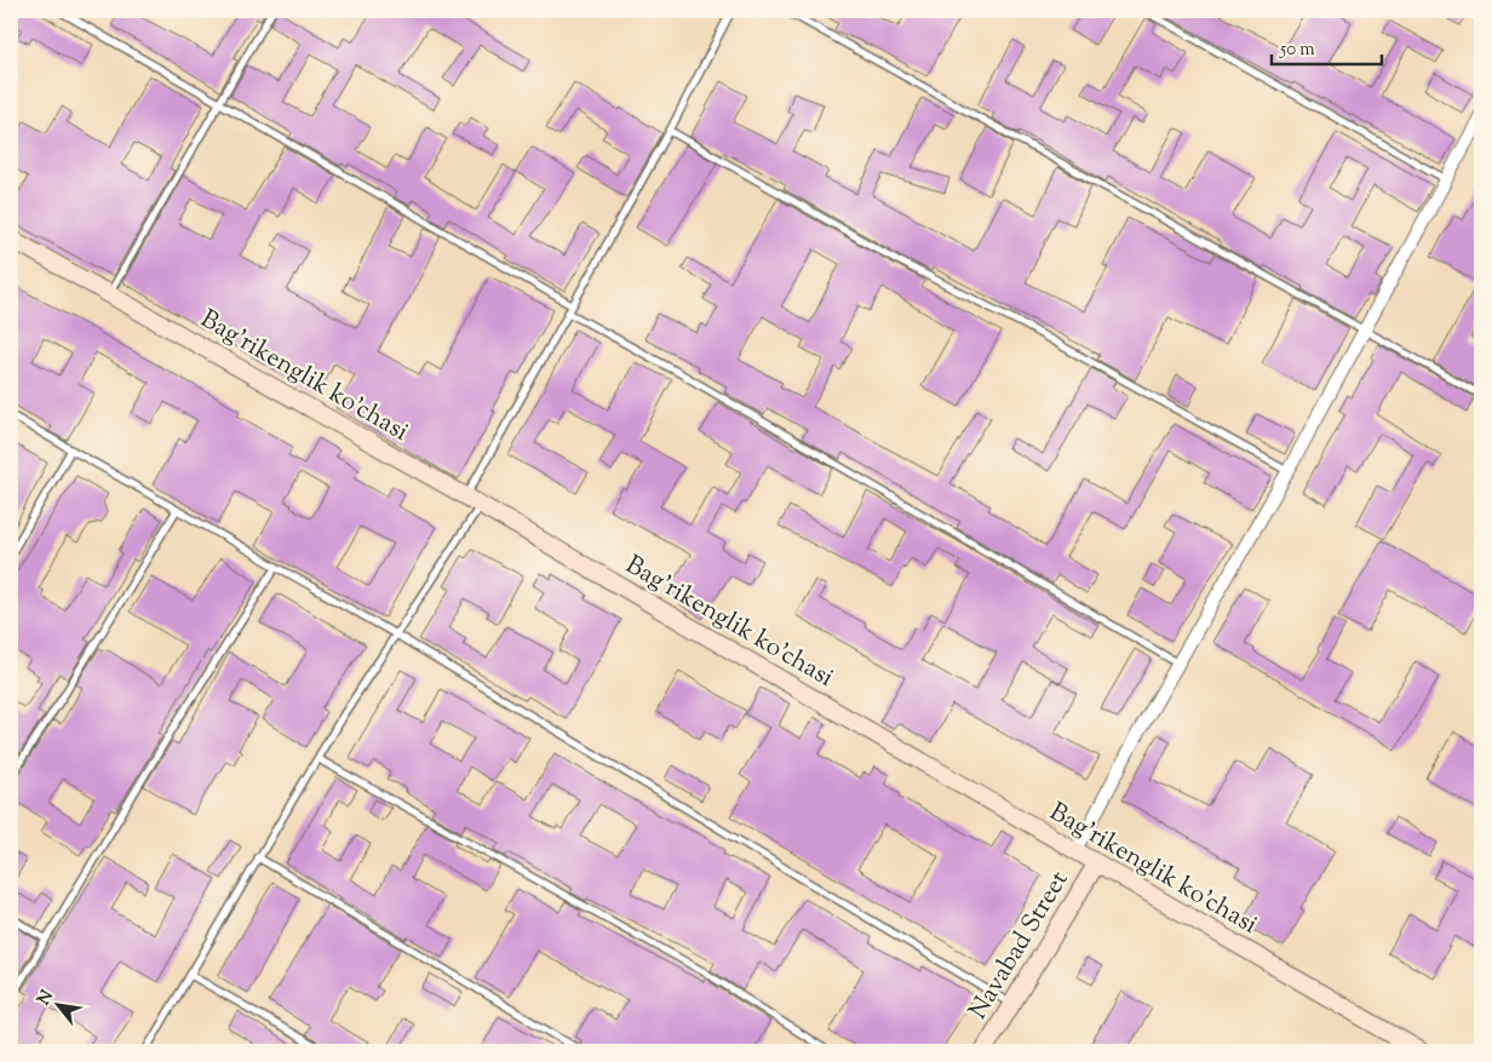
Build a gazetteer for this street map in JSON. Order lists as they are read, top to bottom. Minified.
{"streets":{"main road":["Bag'rikenglik ko'chasi","Navabad Street"]},"crossings":[["Bag'rikenglik ko'chasi","Navabad Street"]],"scale_bar":"50 m","north":"top left"}
